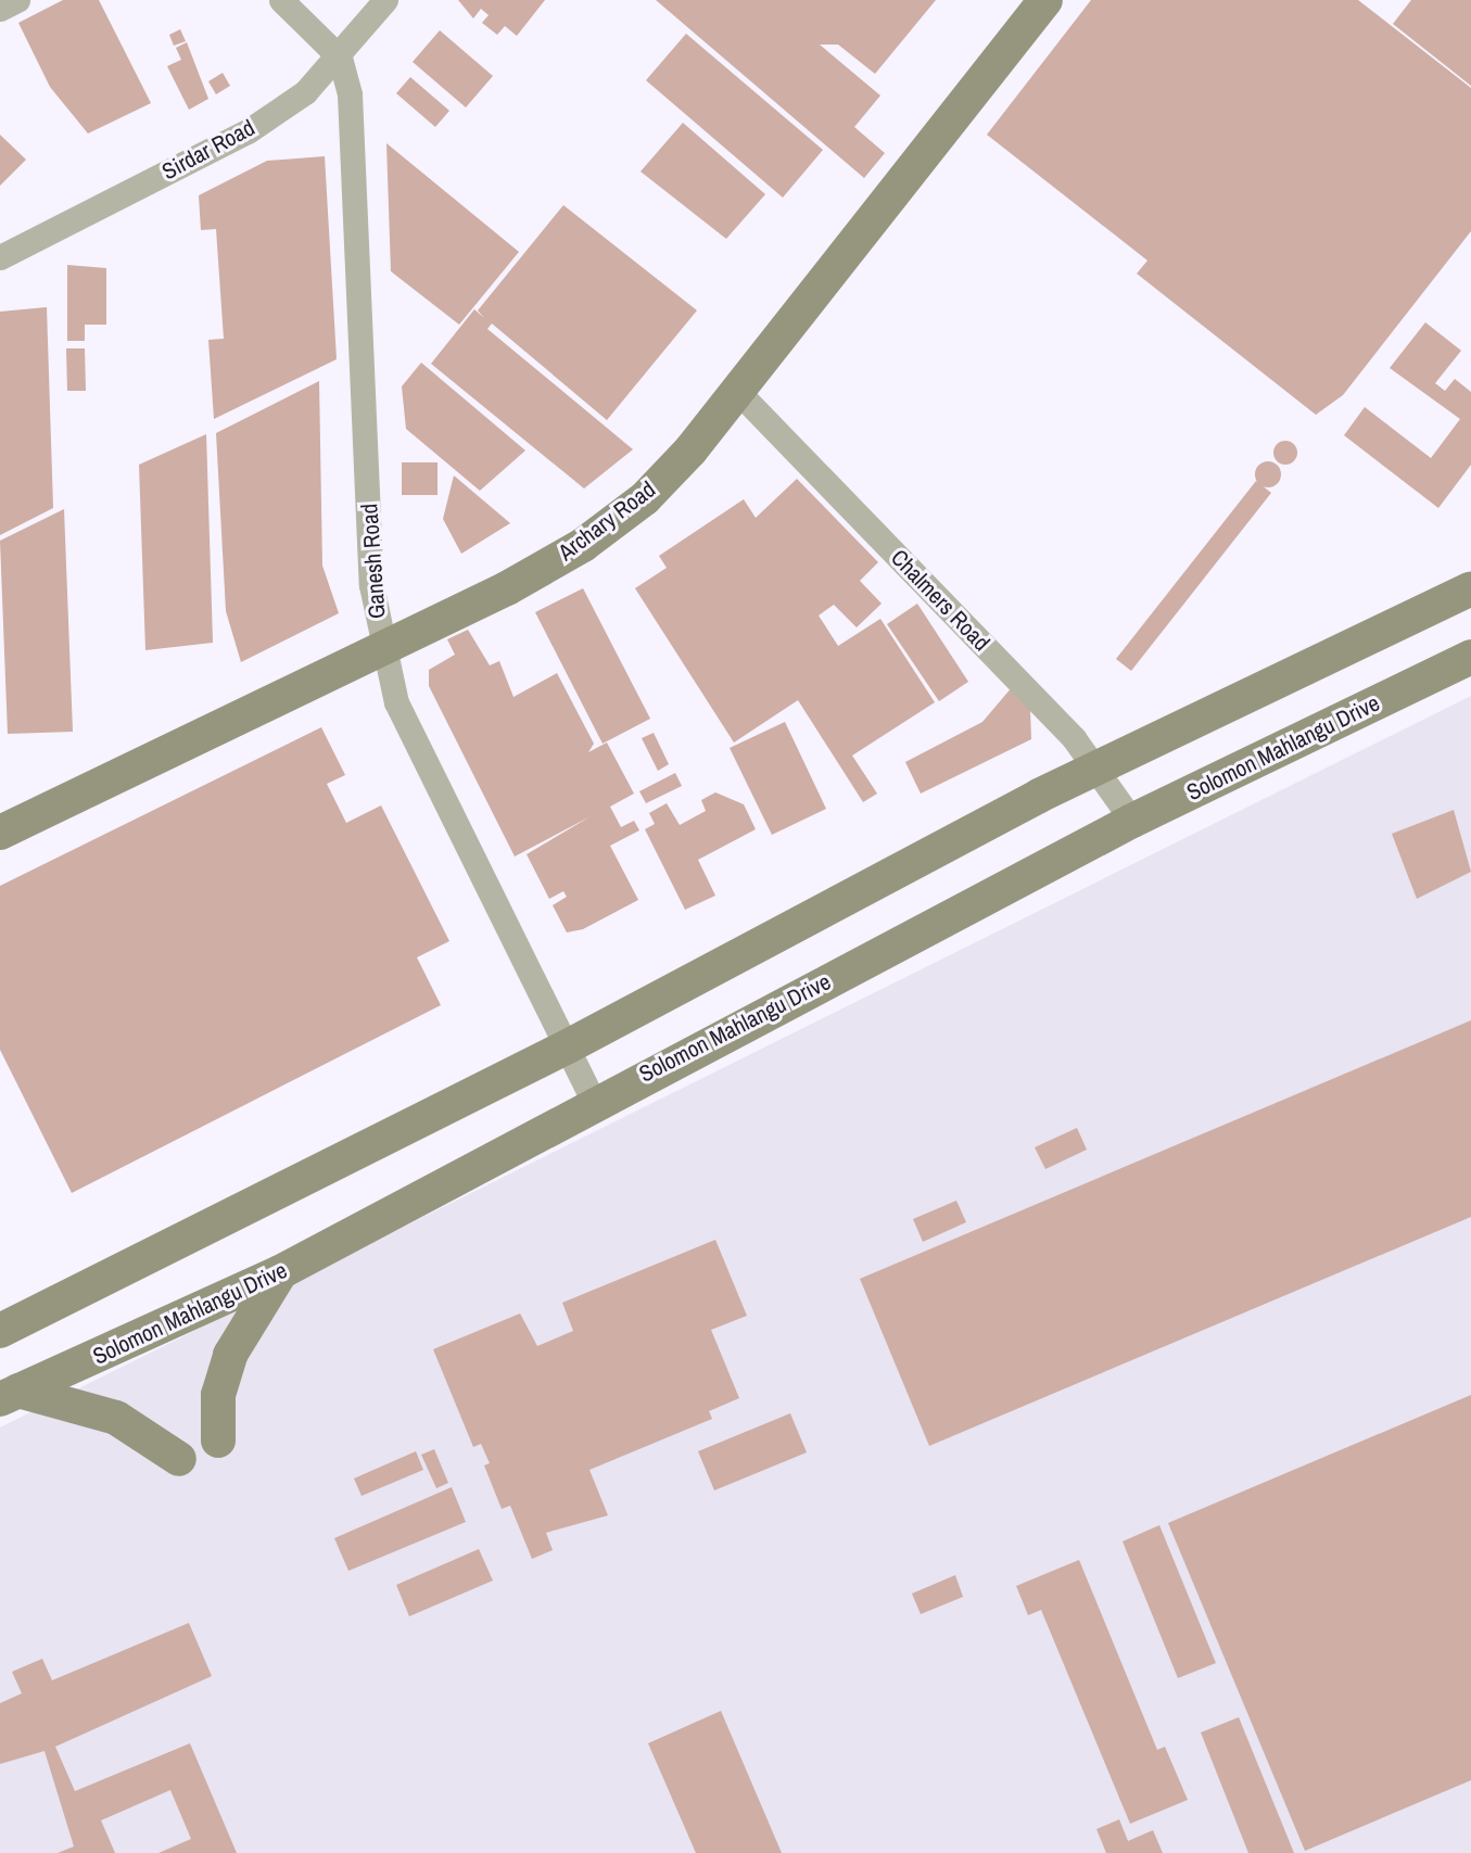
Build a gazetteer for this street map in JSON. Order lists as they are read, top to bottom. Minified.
{"streets":{"main road":["Archary Road","Solomon Mahlangu Drive"],"street":["Sirdar Road","Ganesh Road","Chalmers Road"]},"crossings":[["Sirdar Road","Ganesh Road"],["Archary Road","Ganesh Road"],["Archary Road","Chalmers Road"],["Ganesh Road","Solomon Mahlangu Drive"],["Chalmers Road","Solomon Mahlangu Drive"]]}
